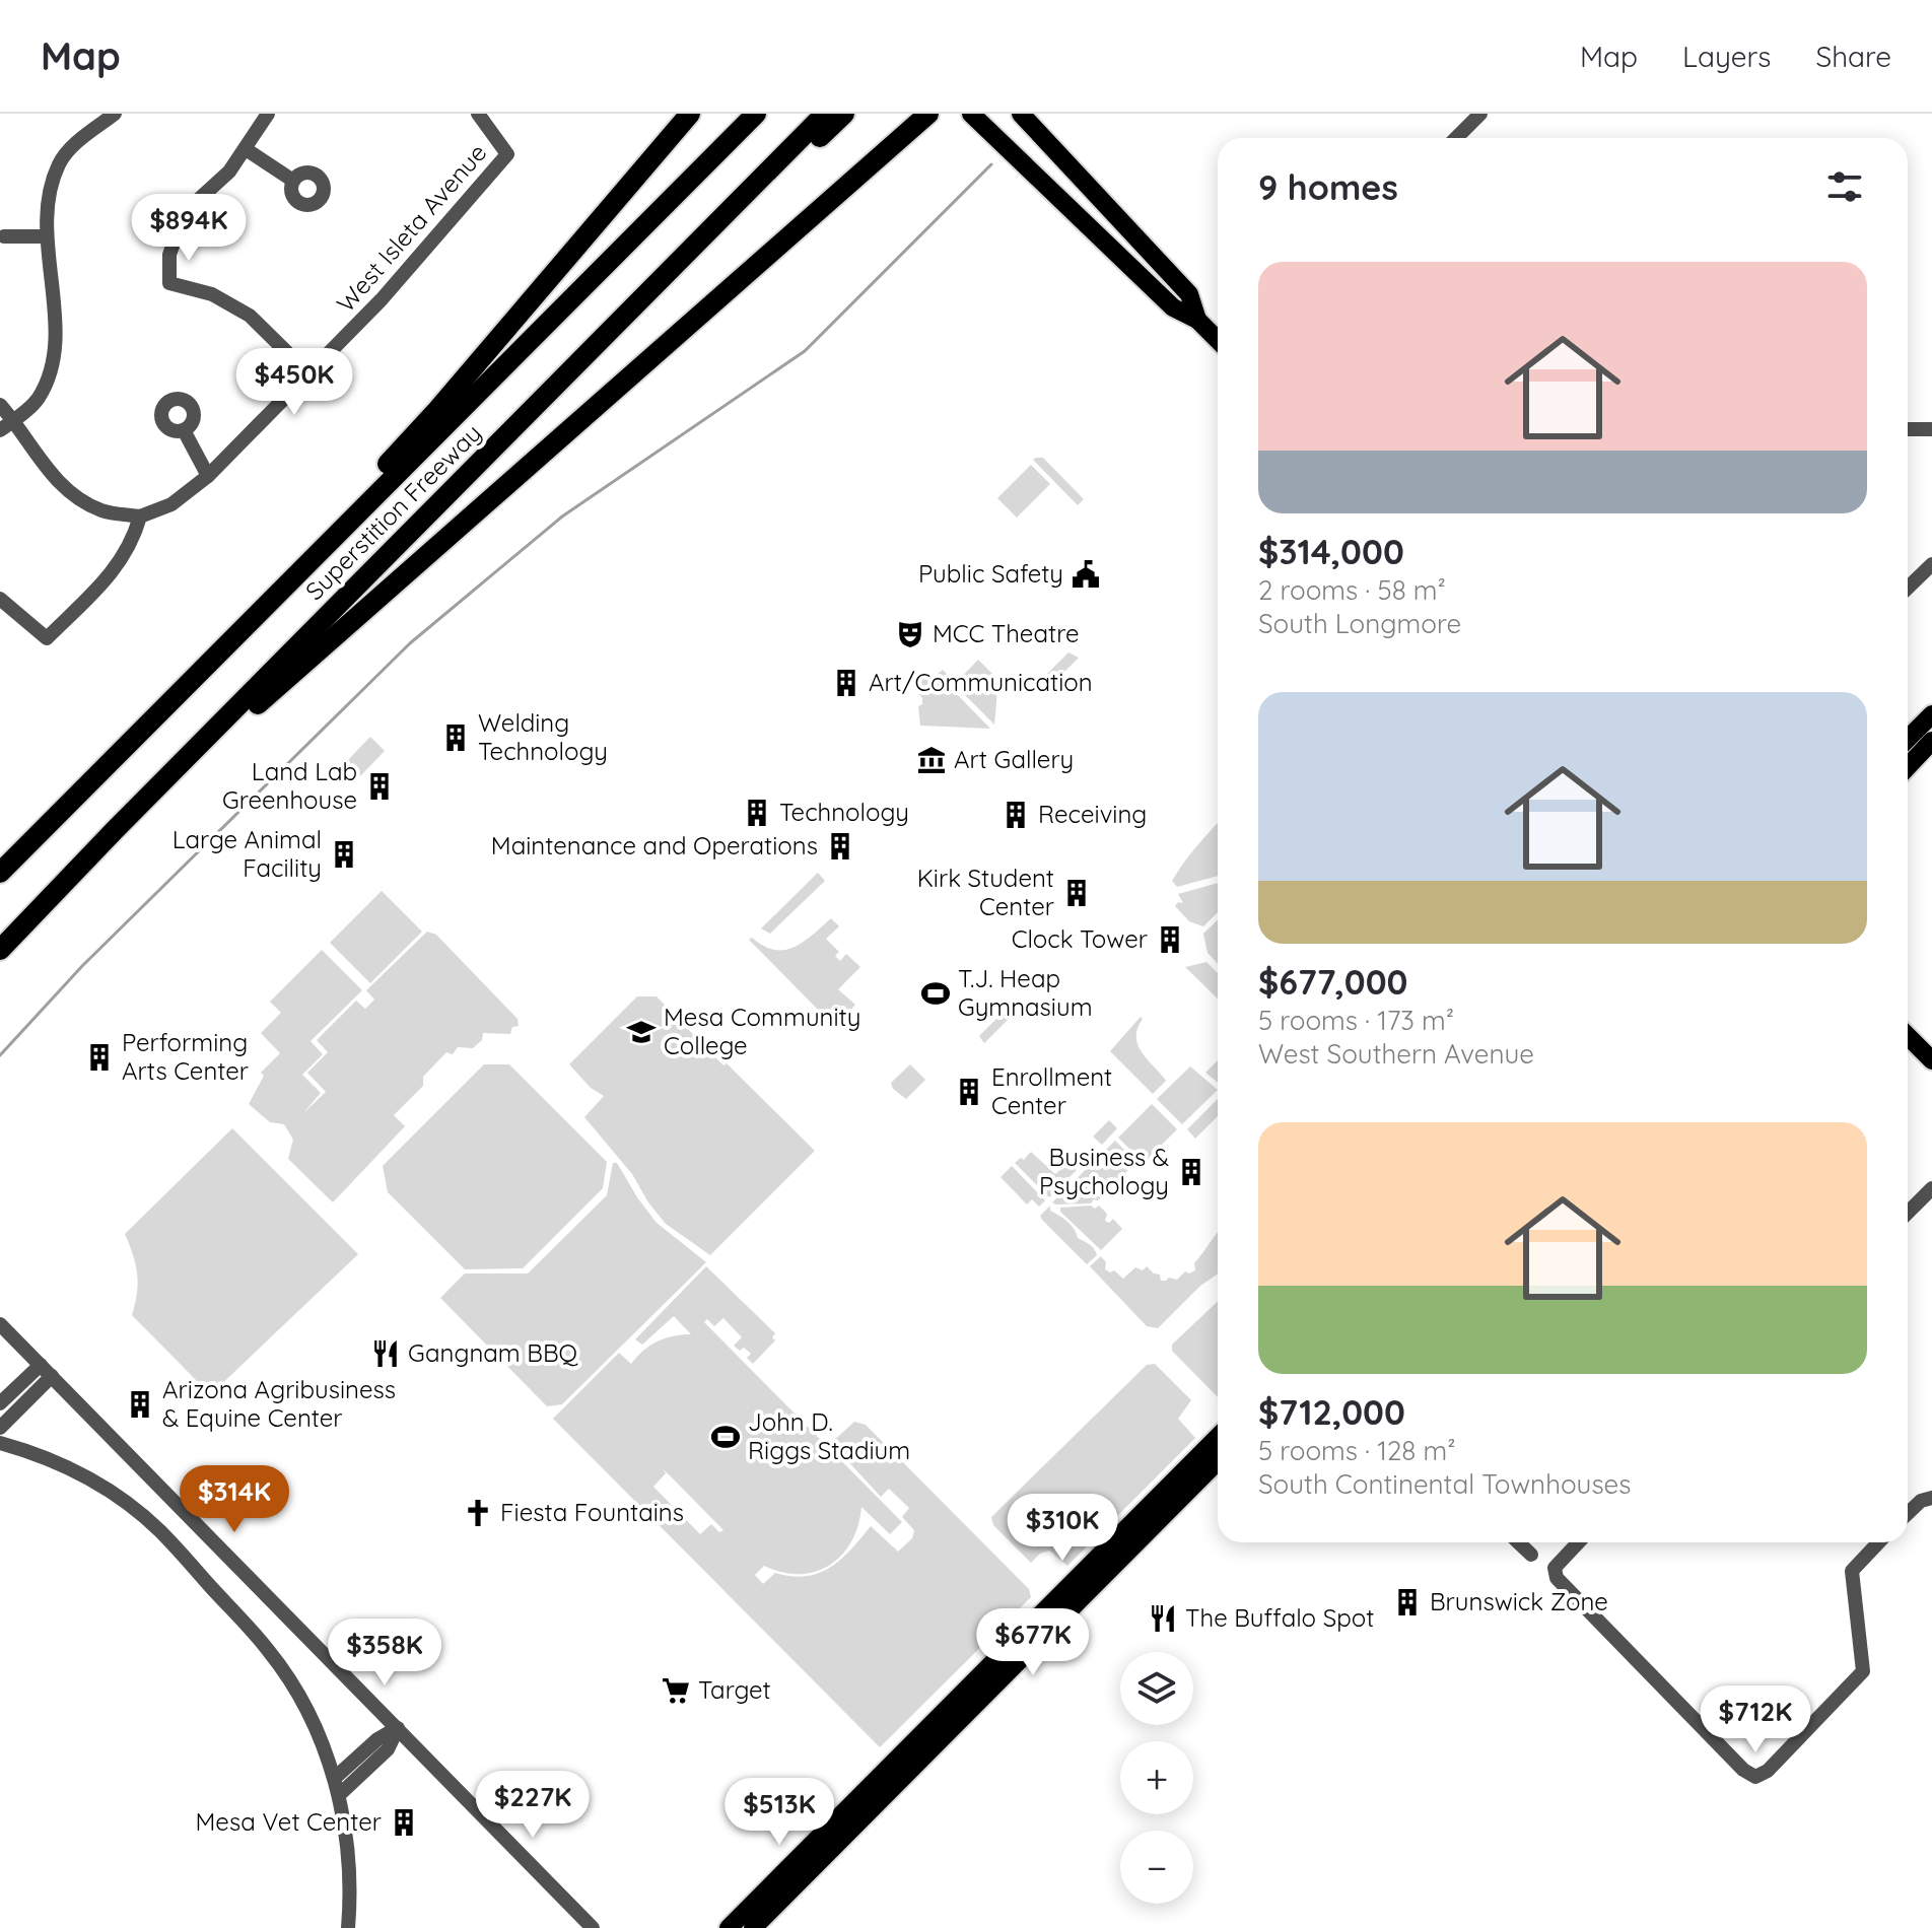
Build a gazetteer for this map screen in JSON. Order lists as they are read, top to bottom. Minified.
{"streets":{"highway":["Superstition Freeway"],"street":["West Isleta Avenue"]},"places":{"public building":["Public Safety"],"theatre":["MCC Theatre"],"building":["Art/Communication","Welding Technology","Land Lab Greenhouse","Technology","Receiving","Maintenance and Operations","Large Animal Facility","Kirk Student Center","Clock Tower","Performing Arts Center","Enrollment Center","Business & Psychology","Arizona Agribusiness & Equine Center","Brunswick Zone","Mesa Vet Center"],"museum":["Art Gallery"],"sports":["T.J. Heap Gymnasium","John D. Riggs Stadium"],"school or university":["Mesa Community College"],"restaurant":["Gangnam BBQ","The Buffalo Spot"],"church":["Fiesta Fountains"],"supermarket":["Target"]},"page":{"header":"Map","nav":["Map","Layers","Share"],"heading":"9 homes","price":["$894K","$450K","$314K","$310K","$677K","$358K","$712K","$227K","$513K"],"list":[{"name":"$314,000","note":"2 rooms · 58 m² · South Longmore"},{"name":"$677,000","note":"5 rooms · 173 m² · West Southern Avenue"},{"name":"$712,000","note":"5 rooms · 128 m² · South Continental Townhouses"}],"map_buttons":["+","−"]}}
